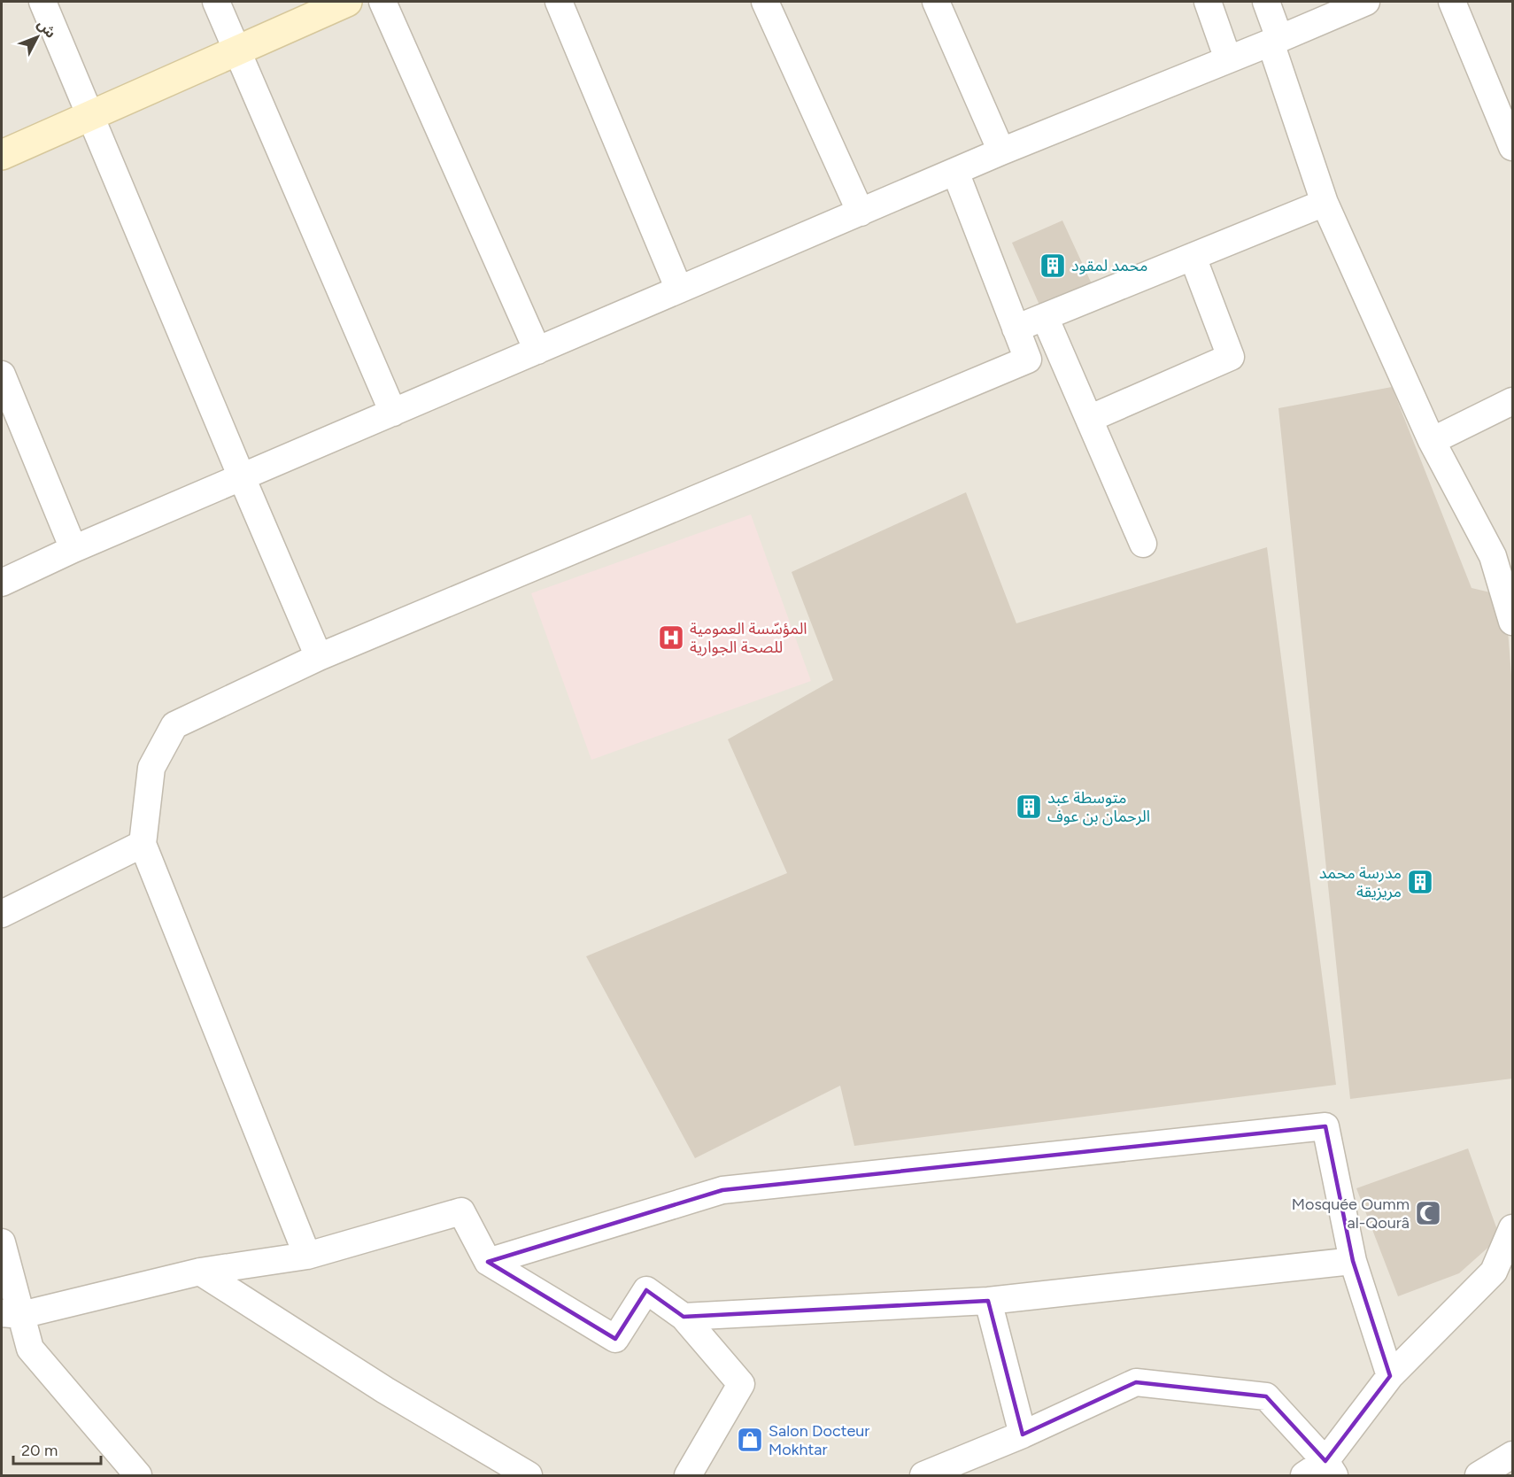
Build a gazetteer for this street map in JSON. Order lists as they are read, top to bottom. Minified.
{"places":{"building":["محمد لمقود","متوسطة عبد الرحمان بن عوف","مدرسة محمد مريزيقة"],"hospital":["المؤسّسة العمومية للصحة الجوارية"],"mosque":["Mosquée Oumm al-Qourâ"],"shop":["Salon Docteur Mokhtar"]},"scale_bar":"20 m","north":"top right"}
